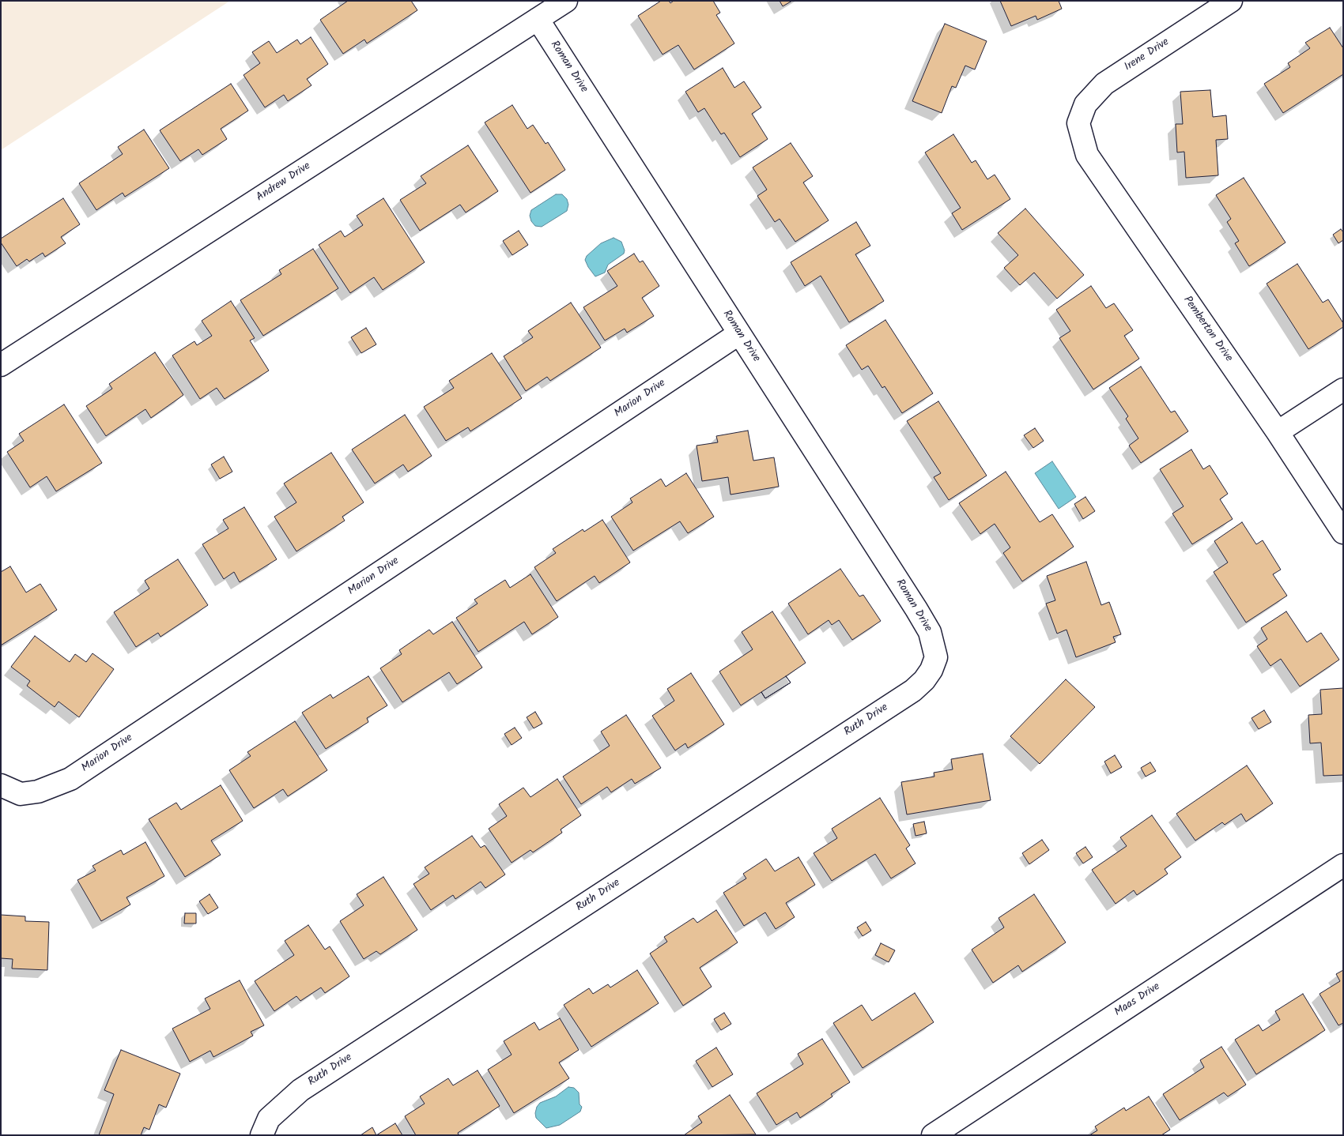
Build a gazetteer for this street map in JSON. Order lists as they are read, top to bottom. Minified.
{"streets":{"street":["Irene Drive","Roman Drive","Andrew Drive","Pemberton Drive","Marion Drive","Ruth Drive","Maas Drive"]},"crossings":[["Irene Drive","Pemberton Drive"],["Roman Drive","Andrew Drive"],["Roman Drive","Marion Drive"],["Roman Drive","Ruth Drive"]]}
